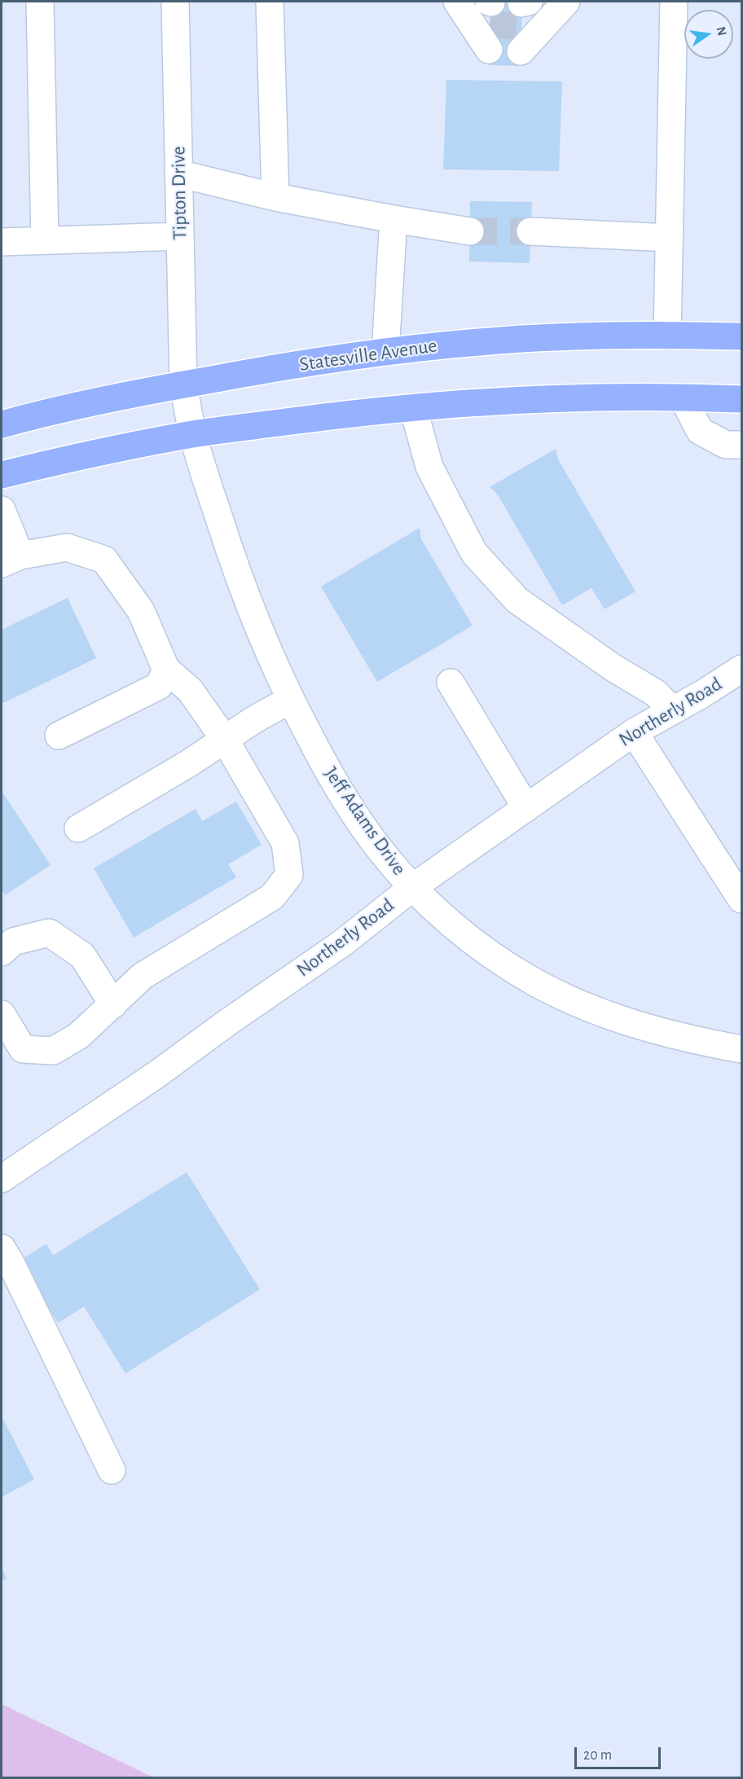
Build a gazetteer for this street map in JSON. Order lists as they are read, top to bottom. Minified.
{"streets":{"main road":["Statesville Avenue"],"street":["Tipton Drive","Northerly Road","Jeff Adams Drive"]},"crossings":[["Tipton Drive","Statesville Avenue"],["Tipton Drive","Jeff Adams Drive"],["Northerly Road","Jeff Adams Drive"]],"scale_bar":"20 m","north":"right"}
